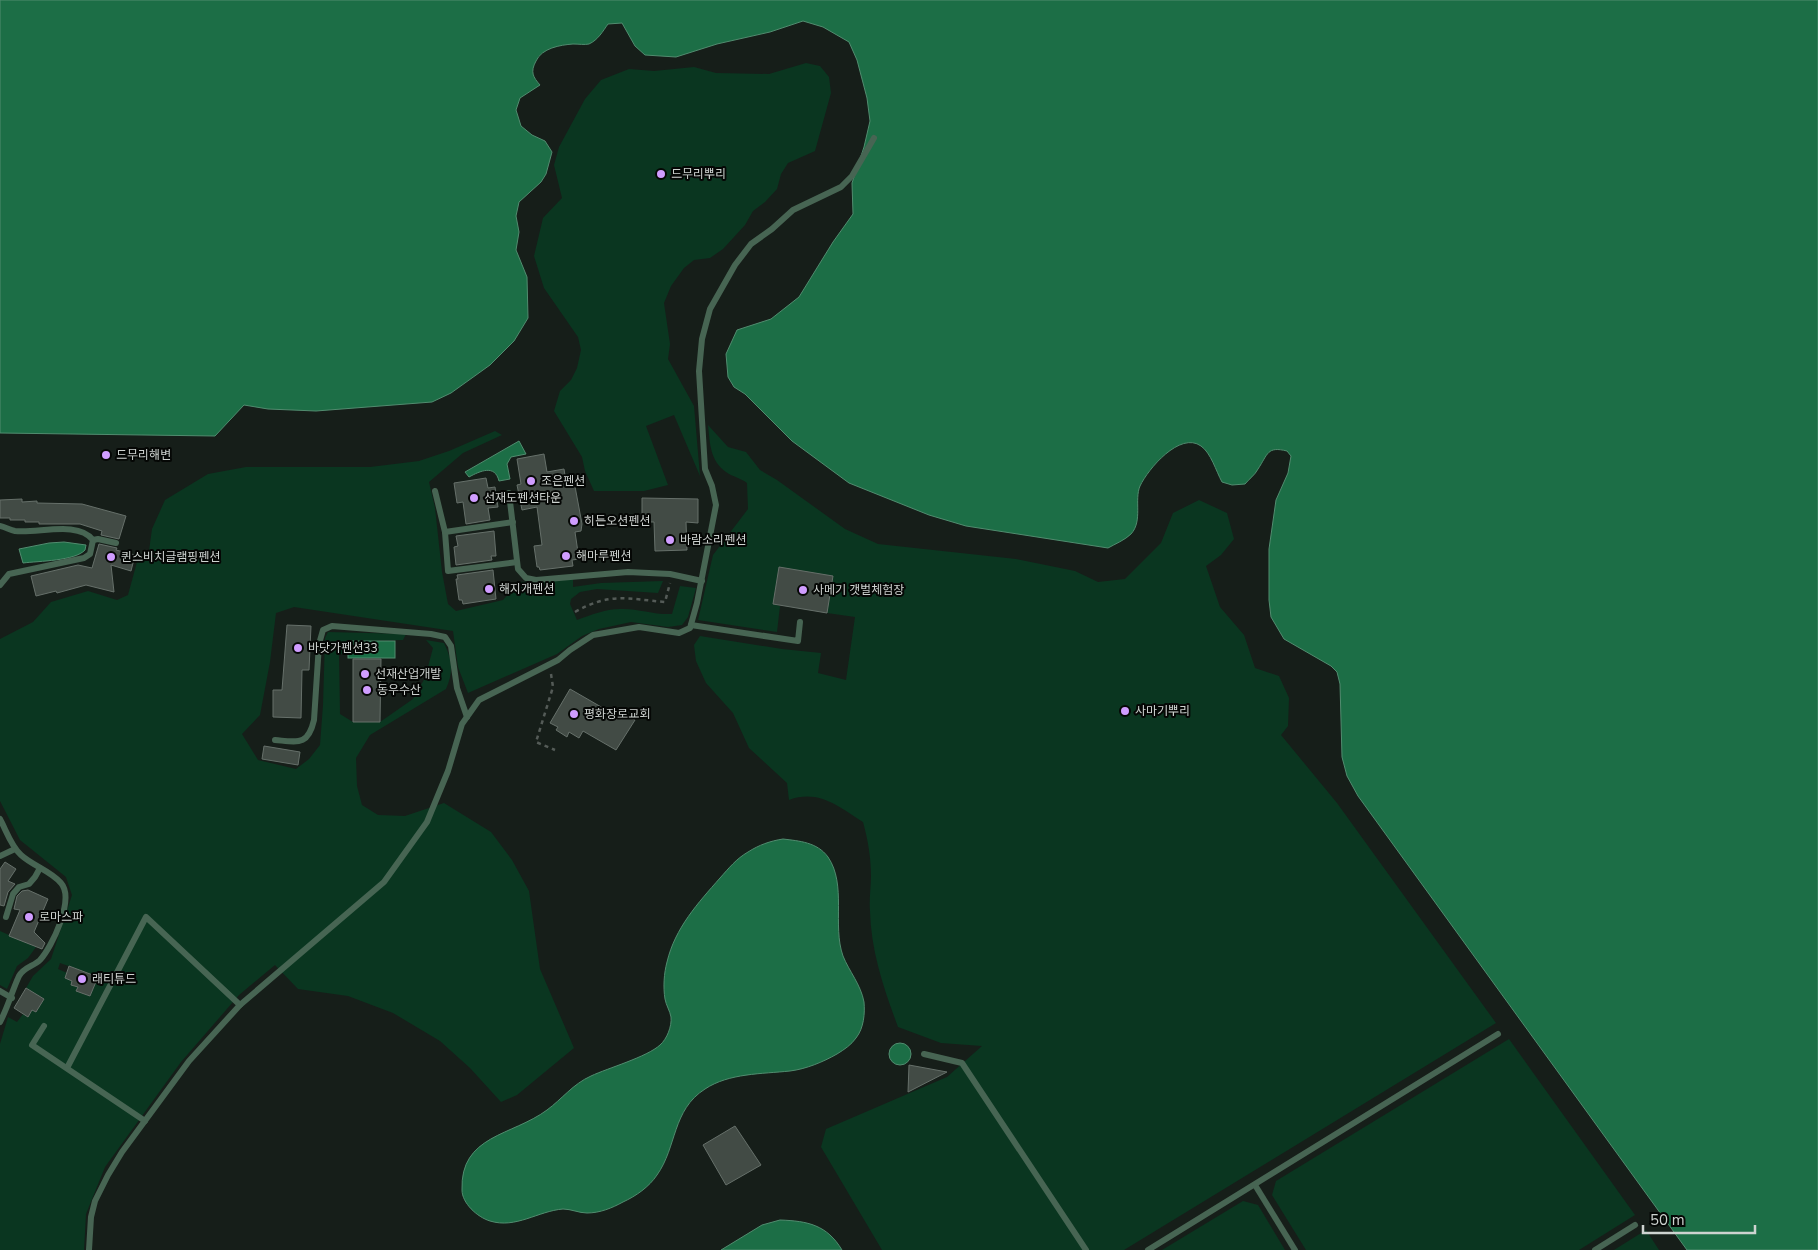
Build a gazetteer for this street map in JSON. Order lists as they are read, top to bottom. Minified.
{"places":["드무리뿌리","드무리해변","조은펜션","선재도펜션타운","히든오션펜션","바람소리펜션","해마루펜션","퀸스비치글램핑펜션","해지개펜션","사메기 갯벌체험장","바닷가펜션33","선재산업개발","동우수산","사마기뿌리","평화장로교회","로마스파","래티튜드"],"scale_bar":"50 m"}
